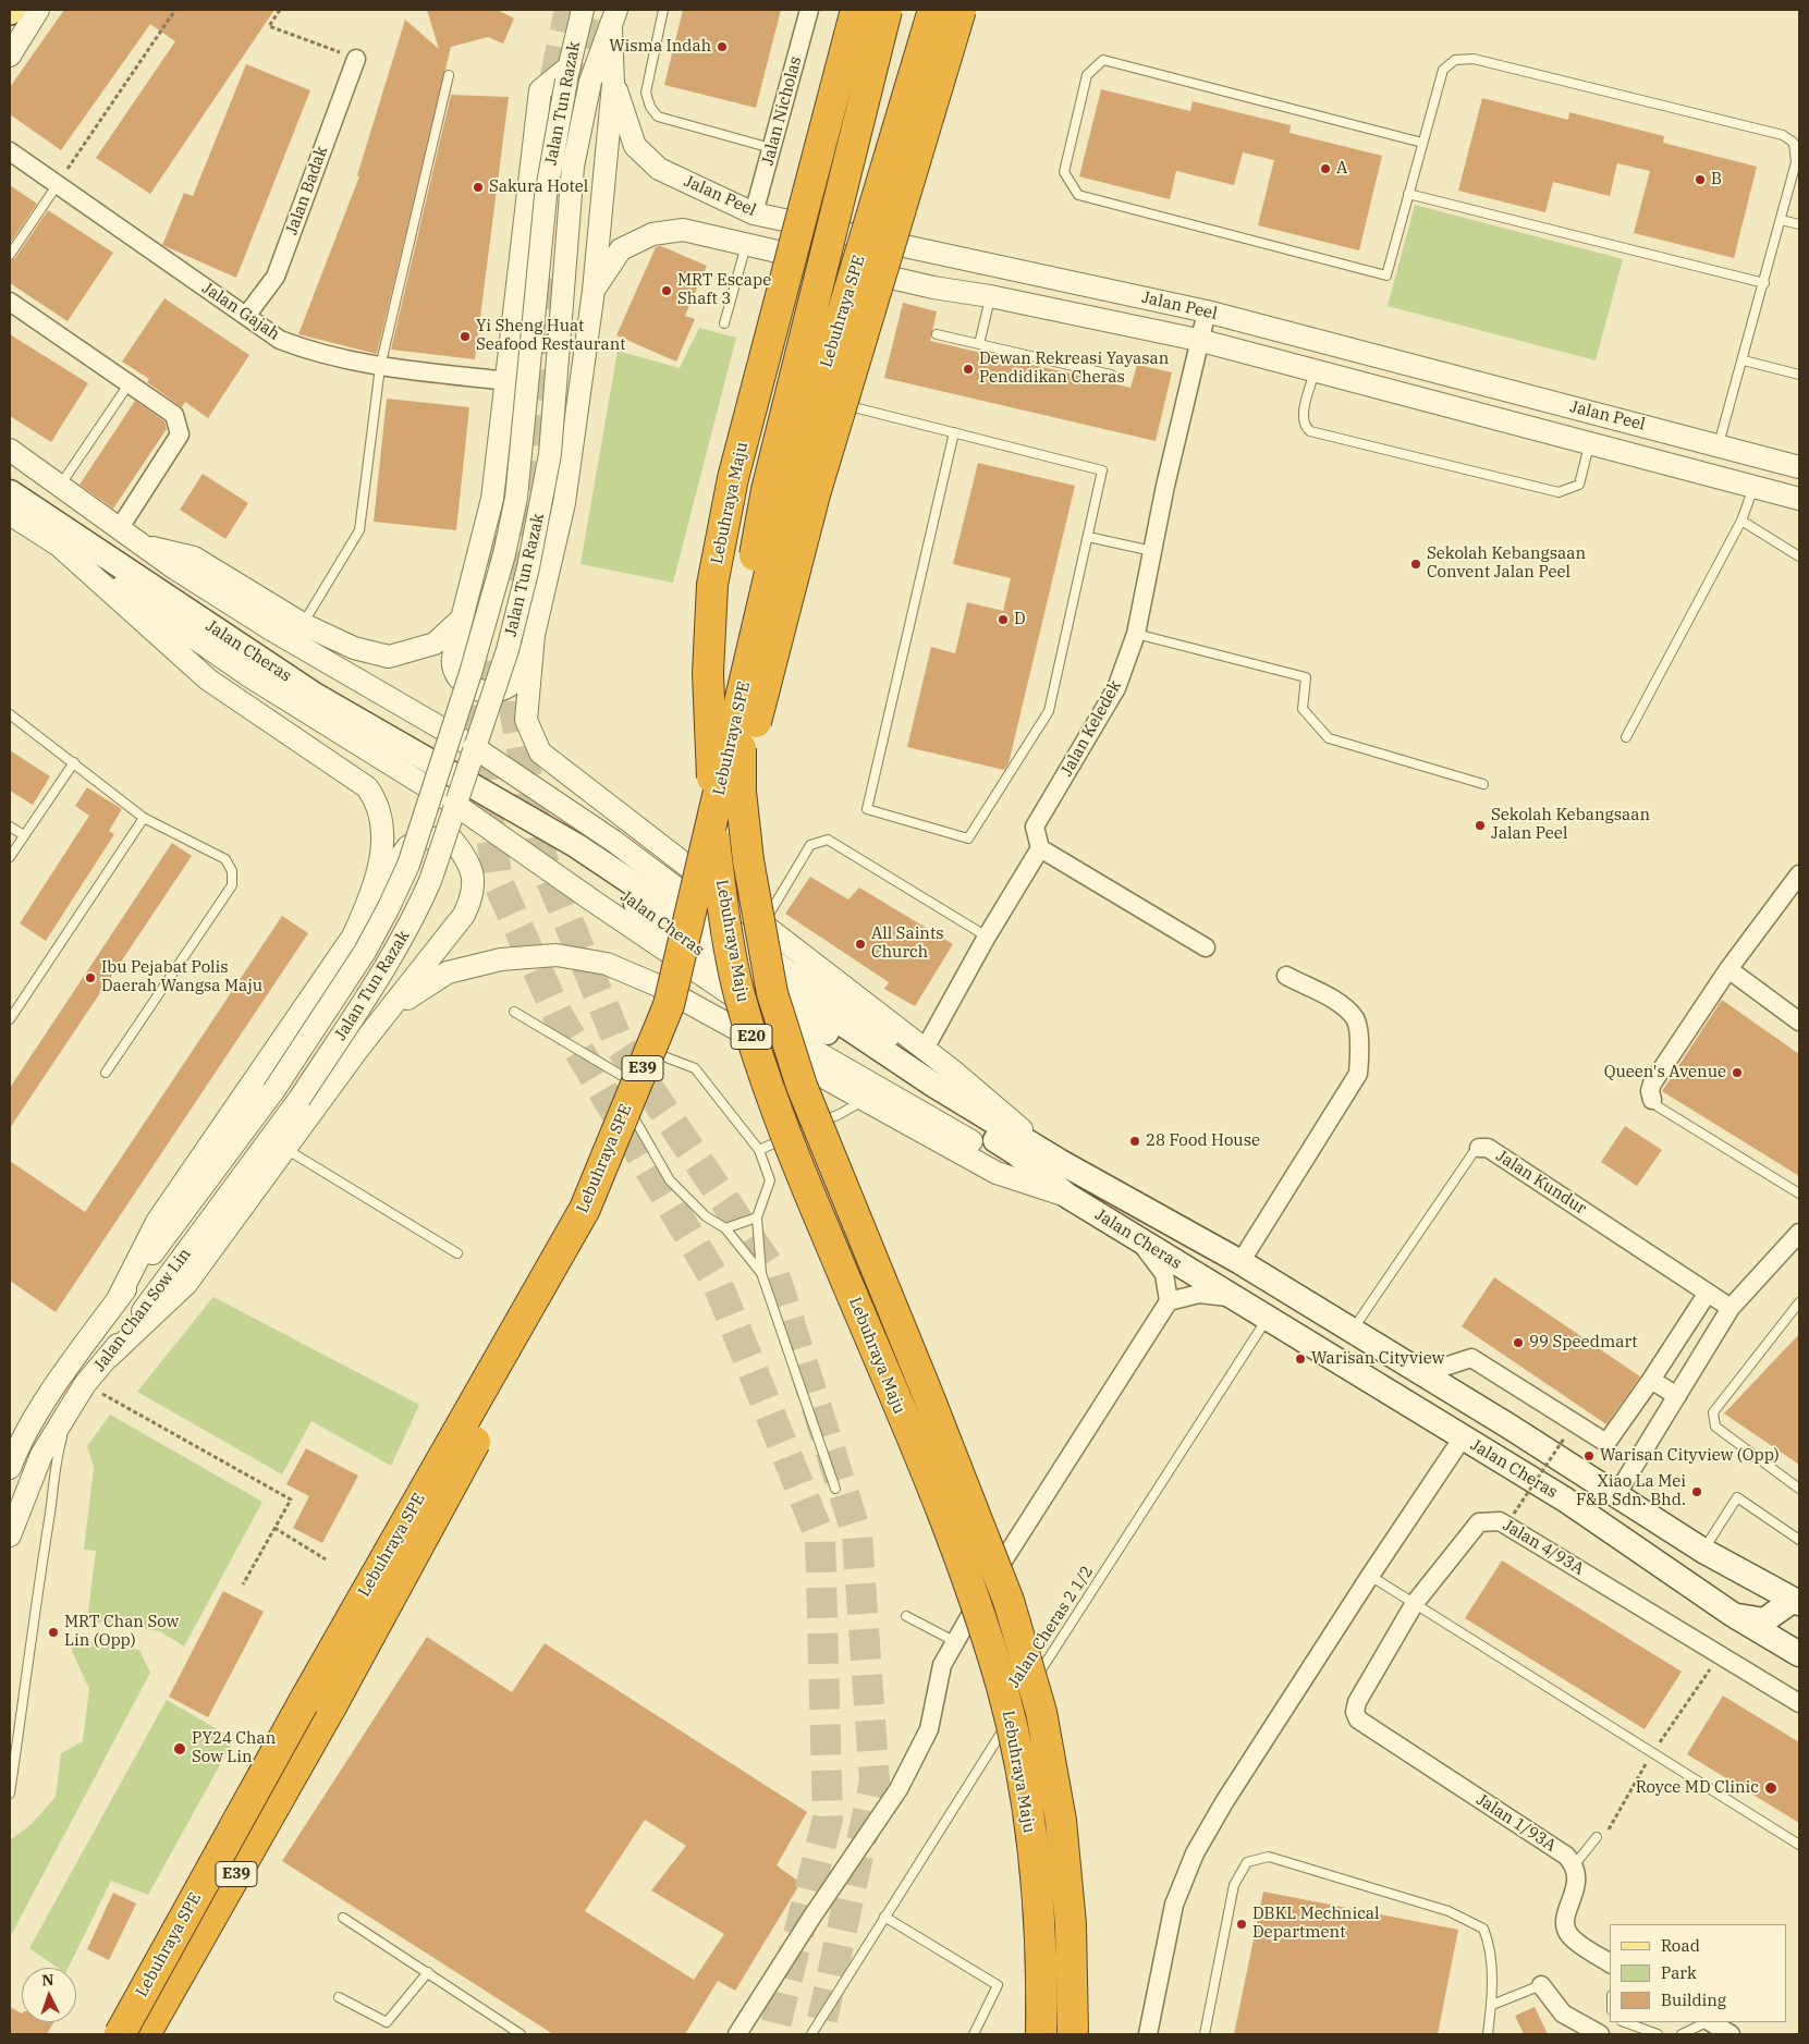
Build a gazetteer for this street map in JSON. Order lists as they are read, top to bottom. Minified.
{"streets":{"highway":["Lebuhraya SPE","Lebuhraya Maju","E20","E39"],"main road":["Jalan Cheras"],"street":["Jalan Tun Razak","Jalan Nicholas","Jalan Badak","Jalan Peel","Jalan Gajah","Jalan Keledek","Jalan Kundur","Jalan Chan Sow Lin","Jalan 4/93A","Jalan 1/93A"],"lane":["Jalan Cheras 2 1/2"]},"crossings":[["Jalan Tun Razak","Jalan Chan Sow Lin"],["Jalan Nicholas","Jalan Peel"],["Jalan Badak","Jalan Gajah"],["Jalan Peel","Jalan Keledek"],["Jalan Cheras","Jalan Kundur"],["Jalan Cheras","Jalan Cheras 2 1/2"],["Jalan 4/93A","Jalan 1/93A"]],"places":["Wisma Indah","A","B","Sakura Hotel","MRT Escape Shaft 3","Yi Sheng Huat Seafood Restaurant","Dewan Rekreasi Yayasan Pendidikan Cheras","Sekolah Kebangsaan Convent Jalan Peel","D","Sekolah Kebangsaan Jalan Peel","All Saints Church","Ibu Pejabat Polis Daerah Wangsa Maju","Queen's Avenue","28 Food House","99 Speedmart","Warisan Cityview","Warisan Cityview (Opp)","Xiao La Mei F&B Sdn. Bhd.","MRT Chan Sow Lin (Opp)","PY24 Chan Sow Lin","Royce MD Clinic","DBKL Mechnical Department"],"legend":["Road","Park","Building"],"north":"top"}
